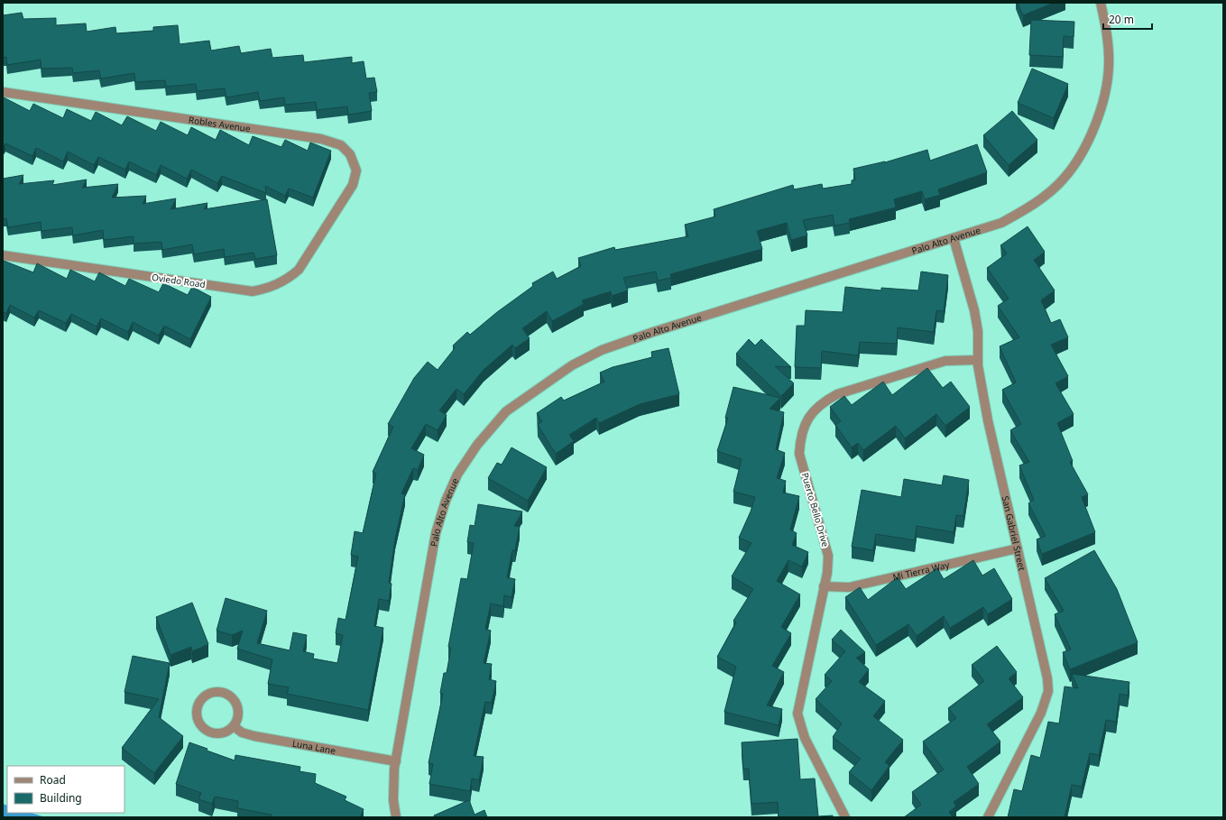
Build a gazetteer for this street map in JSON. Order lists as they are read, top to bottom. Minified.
{"streets":{"street":["Robles Avenue","Palo Alto Avenue","Oviedo Road","Puerto Bello Drive","San Gabriel Street","Mi Tierra Way","Luna Lane"]},"crossings":[["Robles Avenue","Oviedo Road"],["Palo Alto Avenue","San Gabriel Street"],["Palo Alto Avenue","Luna Lane"],["Puerto Bello Drive","San Gabriel Street"],["Puerto Bello Drive","Mi Tierra Way"],["San Gabriel Street","Mi Tierra Way"]],"legend":["Road","Building"],"scale_bar":"20 m"}
